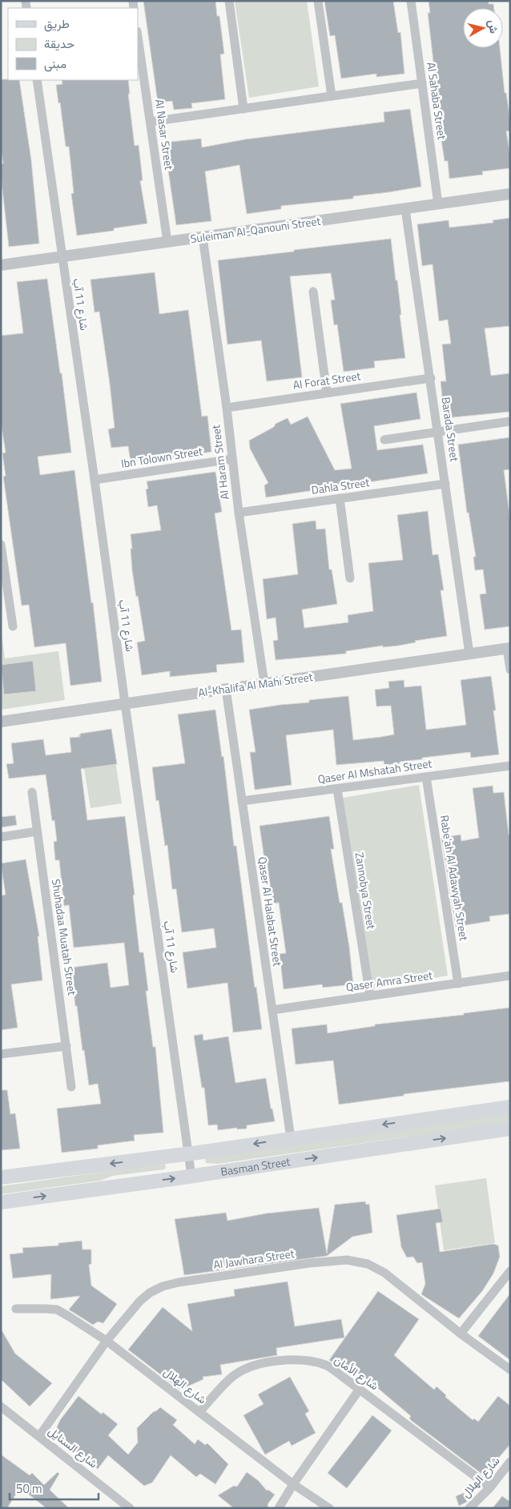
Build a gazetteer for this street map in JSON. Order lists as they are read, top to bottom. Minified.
{"streets":{"main road":["Basman Street"],"street":["Al Sahaba Street","Al Nasar Street","Suleiman Al-Qanouni Street","شارع 11 آب","Al Forat Street","Barada Street","Ibn Tolown Street","Al Haram Street","Dahla Street","Al-Khalifa Al Mahi Street","Qaser Al Mshatah Street","Rabe'ah Al Adawyah Street","Zannobya Street","Qaser Al Halabat Street","Shuhadaa Muatah Street","Qaser Amra Street","Al Jawhara Street","شارع الأمان","شارع الهلال","شارع السنايل"]},"crossings":[["Al Sahaba Street","Suleiman Al-Qanouni Street"],["Al Nasar Street","Suleiman Al-Qanouni Street"],["Suleiman Al-Qanouni Street","شارع 11 آب"],["Suleiman Al-Qanouni Street","Barada Street"],["Suleiman Al-Qanouni Street","Al Haram Street"],["شارع 11 آب","Ibn Tolown Street"],["شارع 11 آب","Al-Khalifa Al Mahi Street"],["شارع 11 آب","Basman Street"],["Al Forat Street","Barada Street"],["Al Forat Street","Al Haram Street"],["Barada Street","Dahla Street"],["Barada Street","Al-Khalifa Al Mahi Street"],["Ibn Tolown Street","Al Haram Street"],["Al Haram Street","Dahla Street"],["Al Haram Street","Al-Khalifa Al Mahi Street"],["Al-Khalifa Al Mahi Street","Qaser Al Halabat Street"],["Qaser Al Mshatah Street","Rabe'ah Al Adawyah Street"],["Qaser Al Mshatah Street","Zannobya Street"],["Qaser Al Mshatah Street","Qaser Al Halabat Street"],["Rabe'ah Al Adawyah Street","Qaser Amra Street"],["Zannobya Street","Qaser Amra Street"],["Qaser Al Halabat Street","Qaser Amra Street"],["Qaser Al Halabat Street","Basman Street"],["Al Jawhara Street","شارع الهلال"],["Al Jawhara Street","شارع السنايل"],["شارع الأمان","شارع الهلال"]],"legend":["طريق","حديقة","مبنى"],"scale_bar":"50 m","north":"right"}
